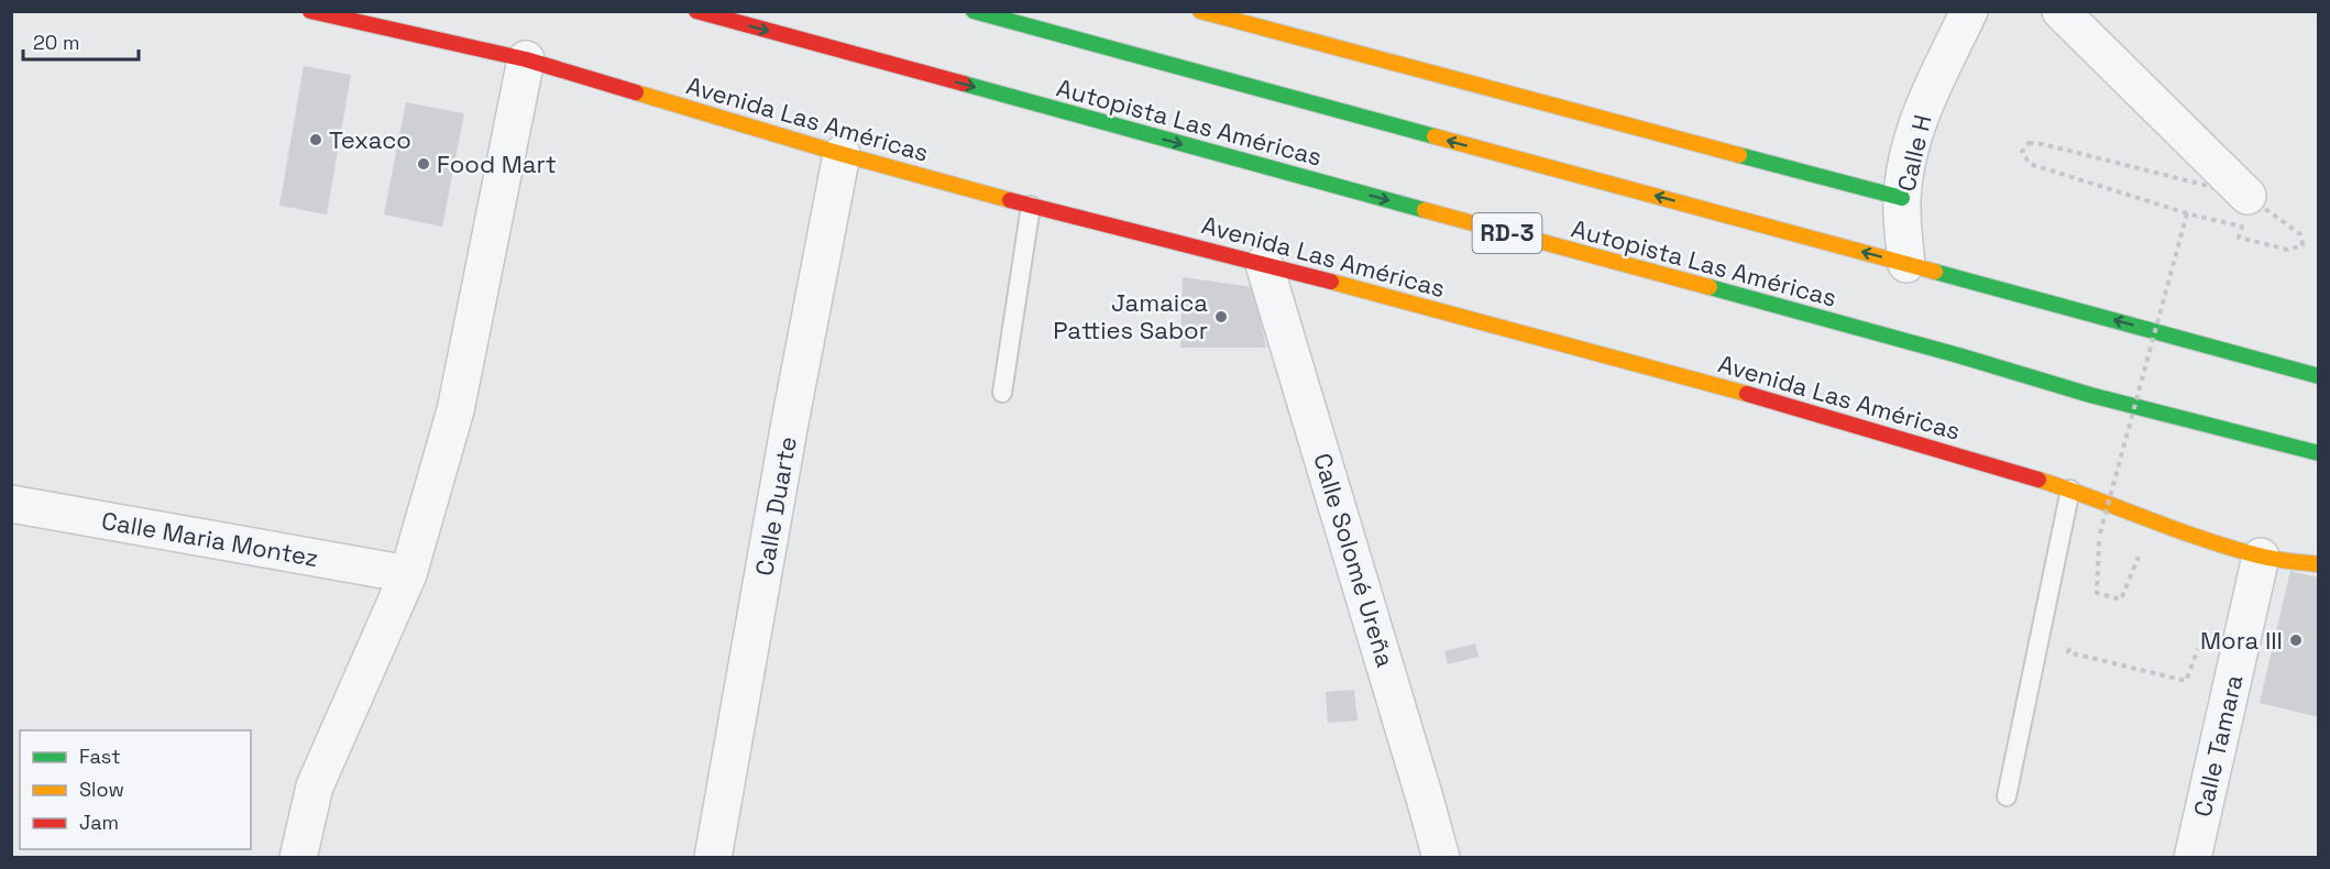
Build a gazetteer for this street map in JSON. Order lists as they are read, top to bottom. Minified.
{"streets":{"main road":["Avenida Las Américas","Autopista Las Américas","RD-3"],"street":["Calle H","Calle Duarte","Calle Maria Montez","Calle Solomé Ureña","Calle Tamara"]},"crossings":[["Avenida Las Américas","Calle Duarte"],["Avenida Las Américas","Calle Solomé Ureña"],["Avenida Las Américas","Calle Tamara"],["Autopista Las Américas","Calle H"]],"places":["Texaco","Food Mart","Jamaica Patties Sabor","Mora III"],"legend":["Fast","Slow","Jam"],"scale_bar":"20 m"}
